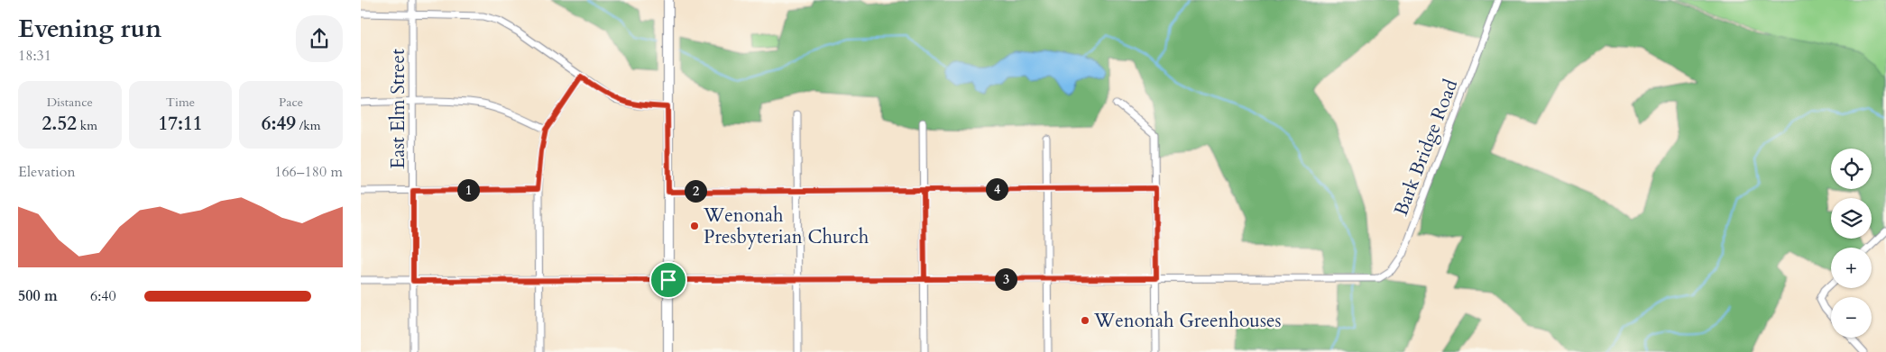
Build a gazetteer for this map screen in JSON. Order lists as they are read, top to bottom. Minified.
{"streets":{"street":["East Elm Street","Bark Bridge Road"]},"crossings":[["East Elm Street","Bark Bridge Road"]],"places":["Wenonah Presbyterian Church","Wenonah Greenhouses"],"page":{"heading":["Evening run","18:31"],"stats":[["Distance","2.52 km"],["Time","17:11"],["Pace","6:49 /km"]],"map_buttons":["+","−"],"chart":["Elevation","166–180 m"],"pins":["4","1","2","3"],"list":[{"name":"500 m","note":"6:40"}]}}
